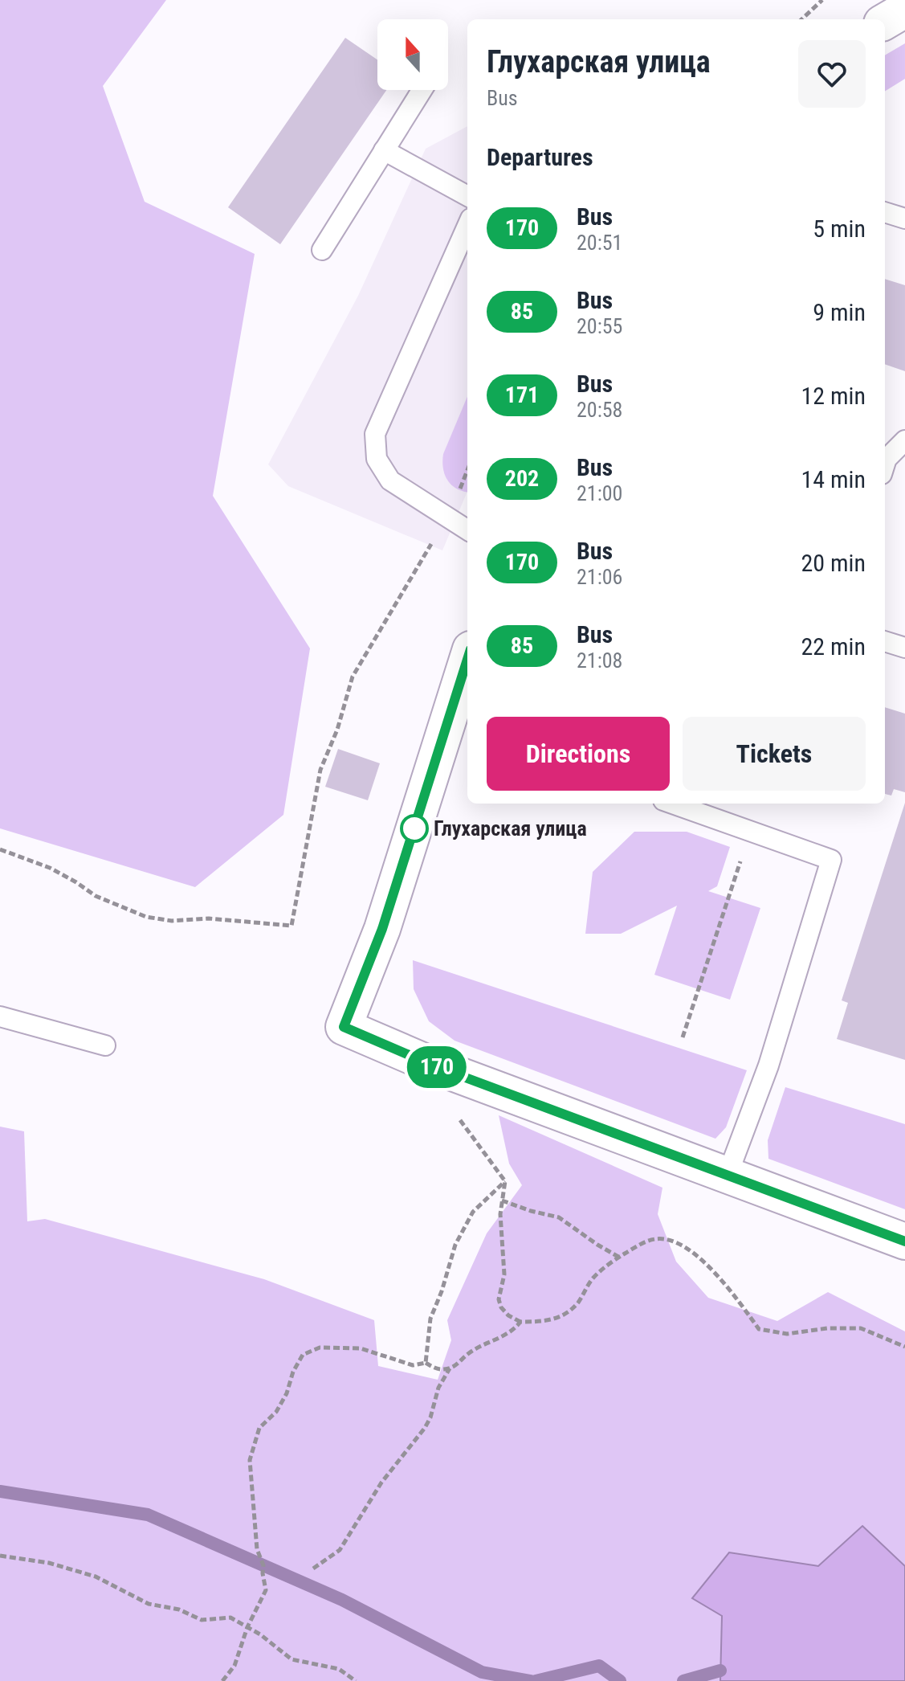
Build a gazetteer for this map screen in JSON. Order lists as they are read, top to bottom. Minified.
{"places":["Глухарская улица"],"lines":["bus line 170"],"north":"top","page":{"on_map":"170","heading":[["Глухарская улица","Bus"],"Departures"],"list":[{"mark":"170","name":"Bus","note":"20:51","value":"5 min"},{"mark":"85","name":"Bus","note":"20:55","value":"9 min"},{"mark":"171","name":"Bus","note":"20:58","value":"12 min"},{"mark":"202","name":"Bus","note":"21:00","value":"14 min"},{"mark":"170","name":"Bus","note":"21:06","value":"20 min"},{"mark":"85","name":"Bus","note":"21:08","value":"22 min"}],"buttons":["Directions","Tickets"]}}
